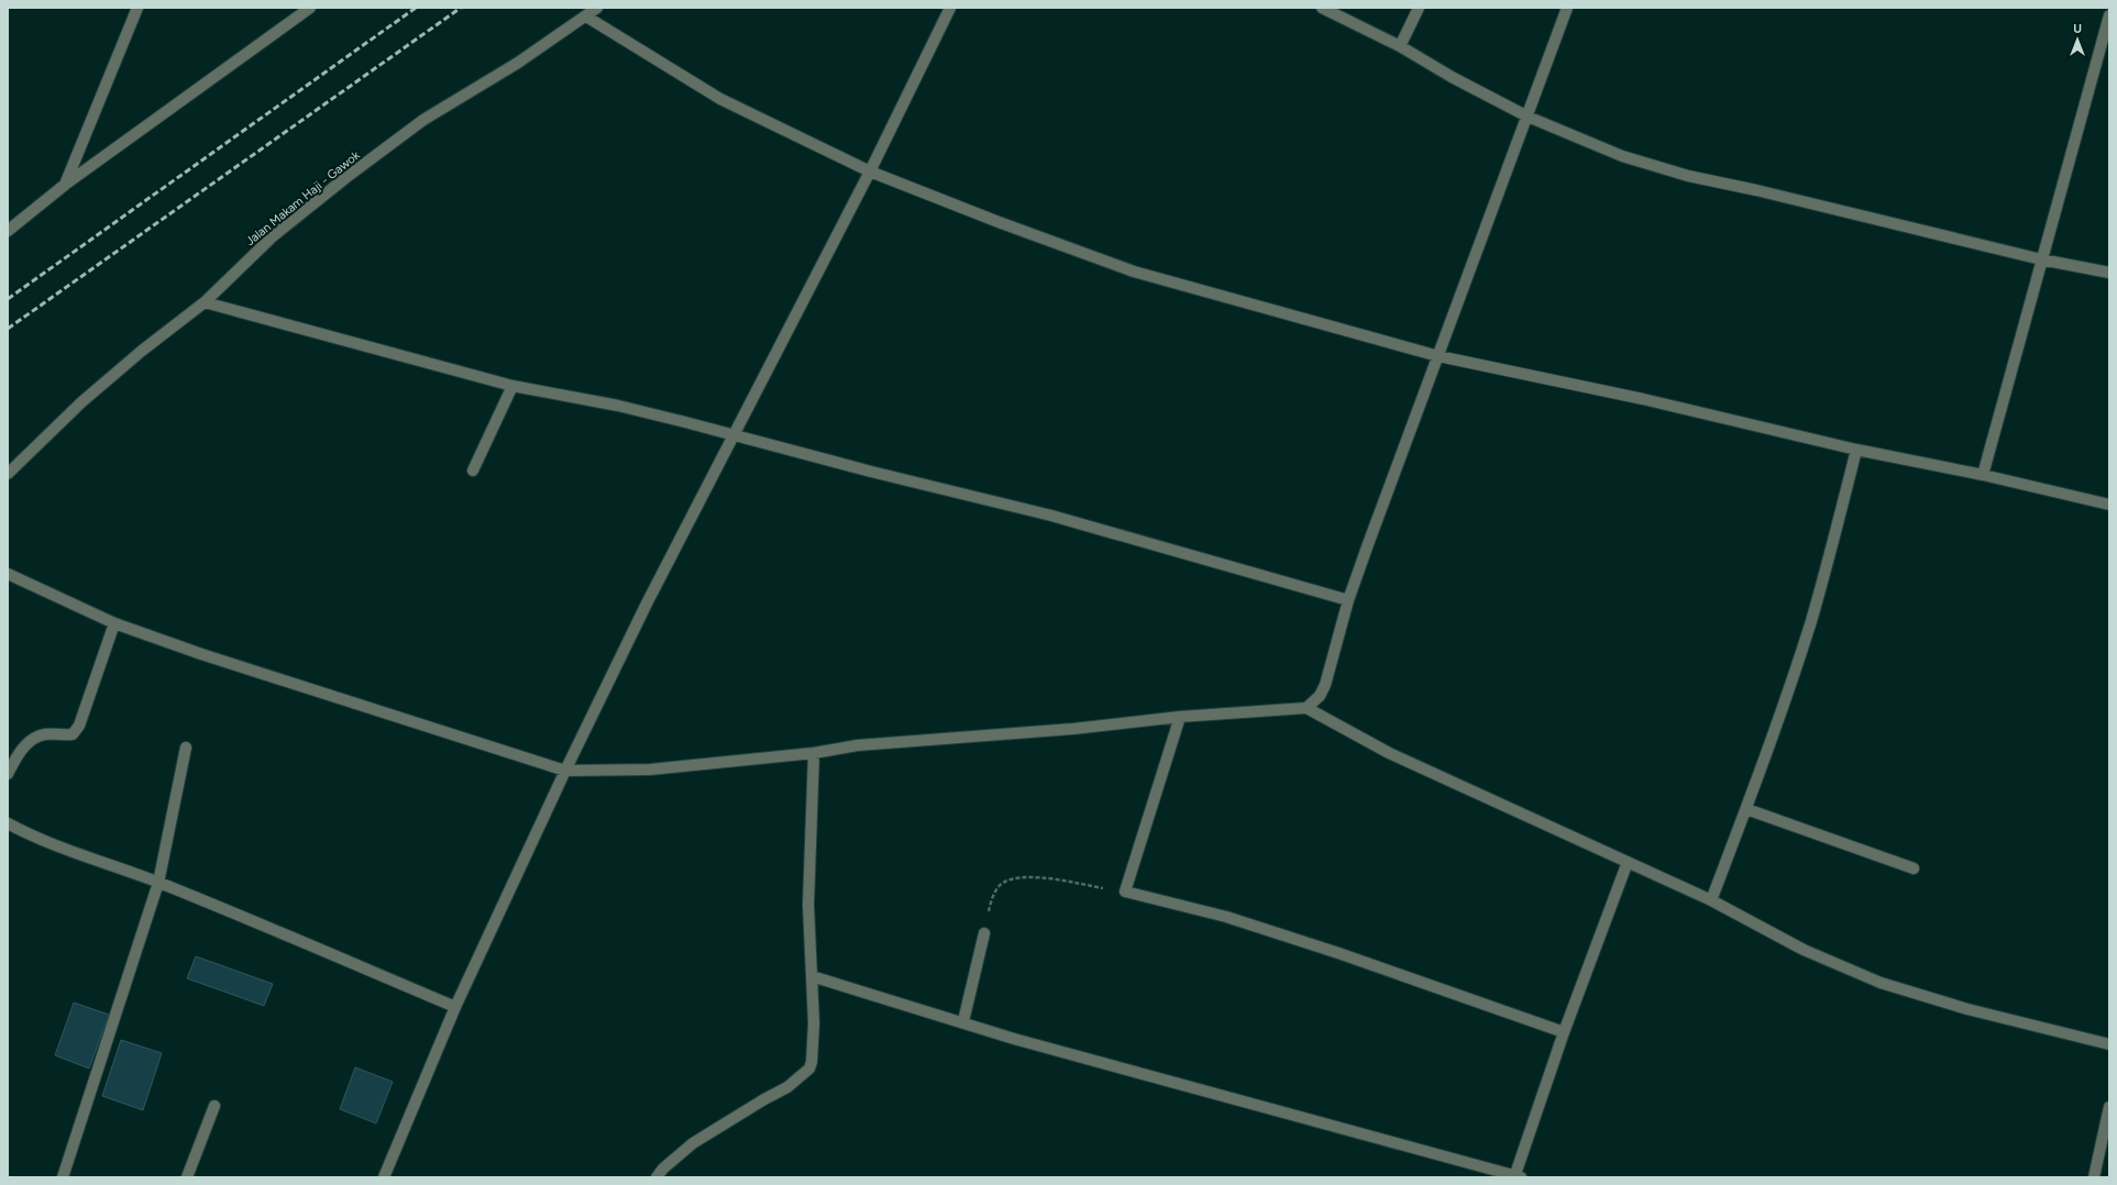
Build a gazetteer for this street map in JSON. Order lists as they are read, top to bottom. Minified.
{"streets":{"street":["Jalan Makam Haji - Gawok"]},"north":"top"}
